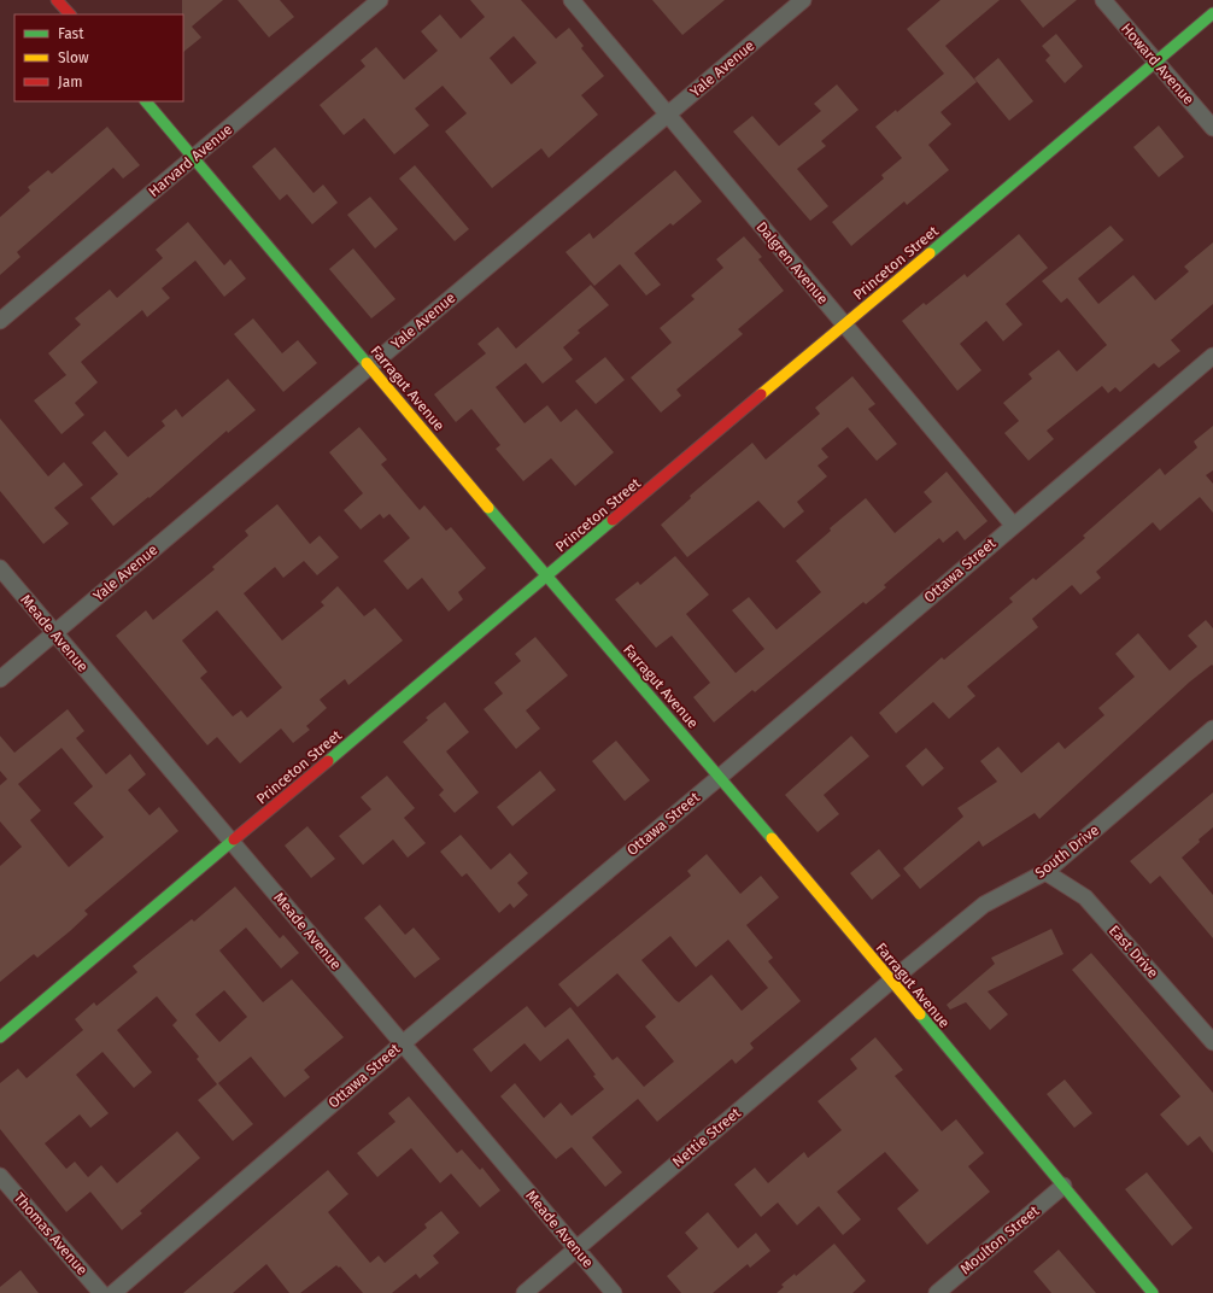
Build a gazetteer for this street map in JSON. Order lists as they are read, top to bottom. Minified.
{"streets":{"street":["Howard Avenue","Yale Avenue","Harvard Avenue","Dalgren Avenue","Princeton Street","Farragut Avenue","Ottawa Street","Meade Avenue","South Drive","East Drive","Nettie Street","Thomas Avenue","Moulton Street"]},"crossings":[["Howard Avenue","Princeton Street"],["Yale Avenue","Dalgren Avenue"],["Yale Avenue","Farragut Avenue"],["Yale Avenue","Meade Avenue"],["Harvard Avenue","Farragut Avenue"],["Dalgren Avenue","Princeton Street"],["Dalgren Avenue","Ottawa Street"],["Princeton Street","Farragut Avenue"],["Princeton Street","Meade Avenue"],["Farragut Avenue","Ottawa Street"],["Farragut Avenue","South Drive"],["Farragut Avenue","Nettie Street"],["Farragut Avenue","Moulton Street"],["Ottawa Street","Meade Avenue"],["Meade Avenue","Nettie Street"],["South Drive","East Drive"],["South Drive","Nettie Street"]],"legend":["Fast","Slow","Jam"]}
